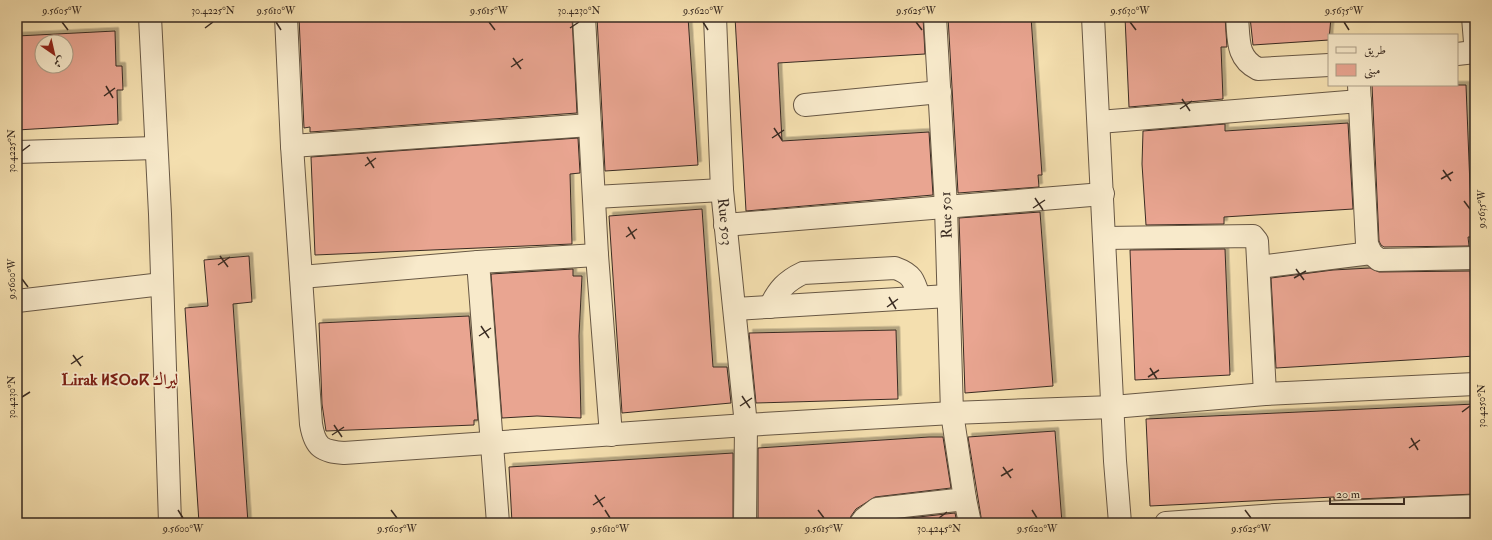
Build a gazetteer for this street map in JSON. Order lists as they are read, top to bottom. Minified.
{"streets":{"street":["Rue 501","Rue 503"]},"districts":["Lirak ⵍⵉⵔⴰⴽ ليراك"],"legend":["طريق","مبنى"],"scale_bar":"20 m","north":"bottom right","coordinates":["9.5605°W","30.4225°N","9.5610°W","9.5615°W","30.4230°N","9.5620°W","9.5625°W","9.5630°W","9.5635°W","9.5600°W","30.4250°N","30.4245°N"]}
